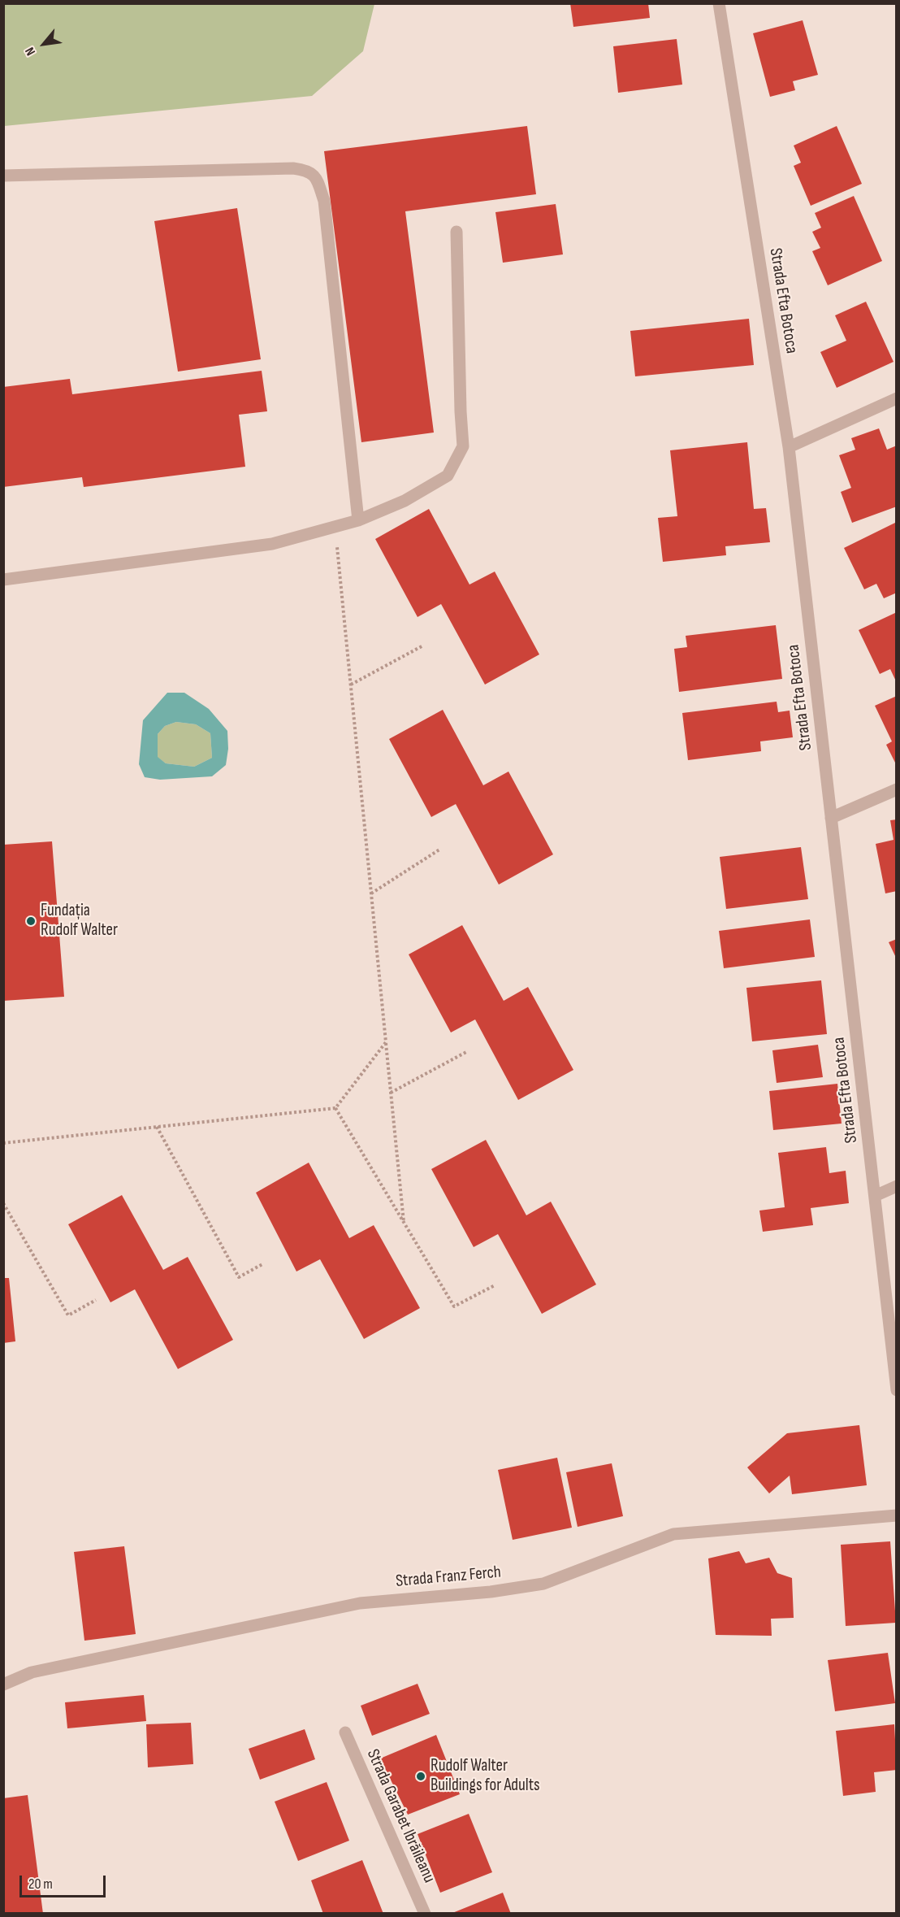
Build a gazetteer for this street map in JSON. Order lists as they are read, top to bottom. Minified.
{"streets":{"street":["Strada Efta Botoca","Strada Franz Ferch","Strada Garabet Ibrăileanu"]},"places":["Fundația Rudolf Walter","Rudolf Walter Buildings for Adults"],"scale_bar":"20 m","north":"bottom left"}
